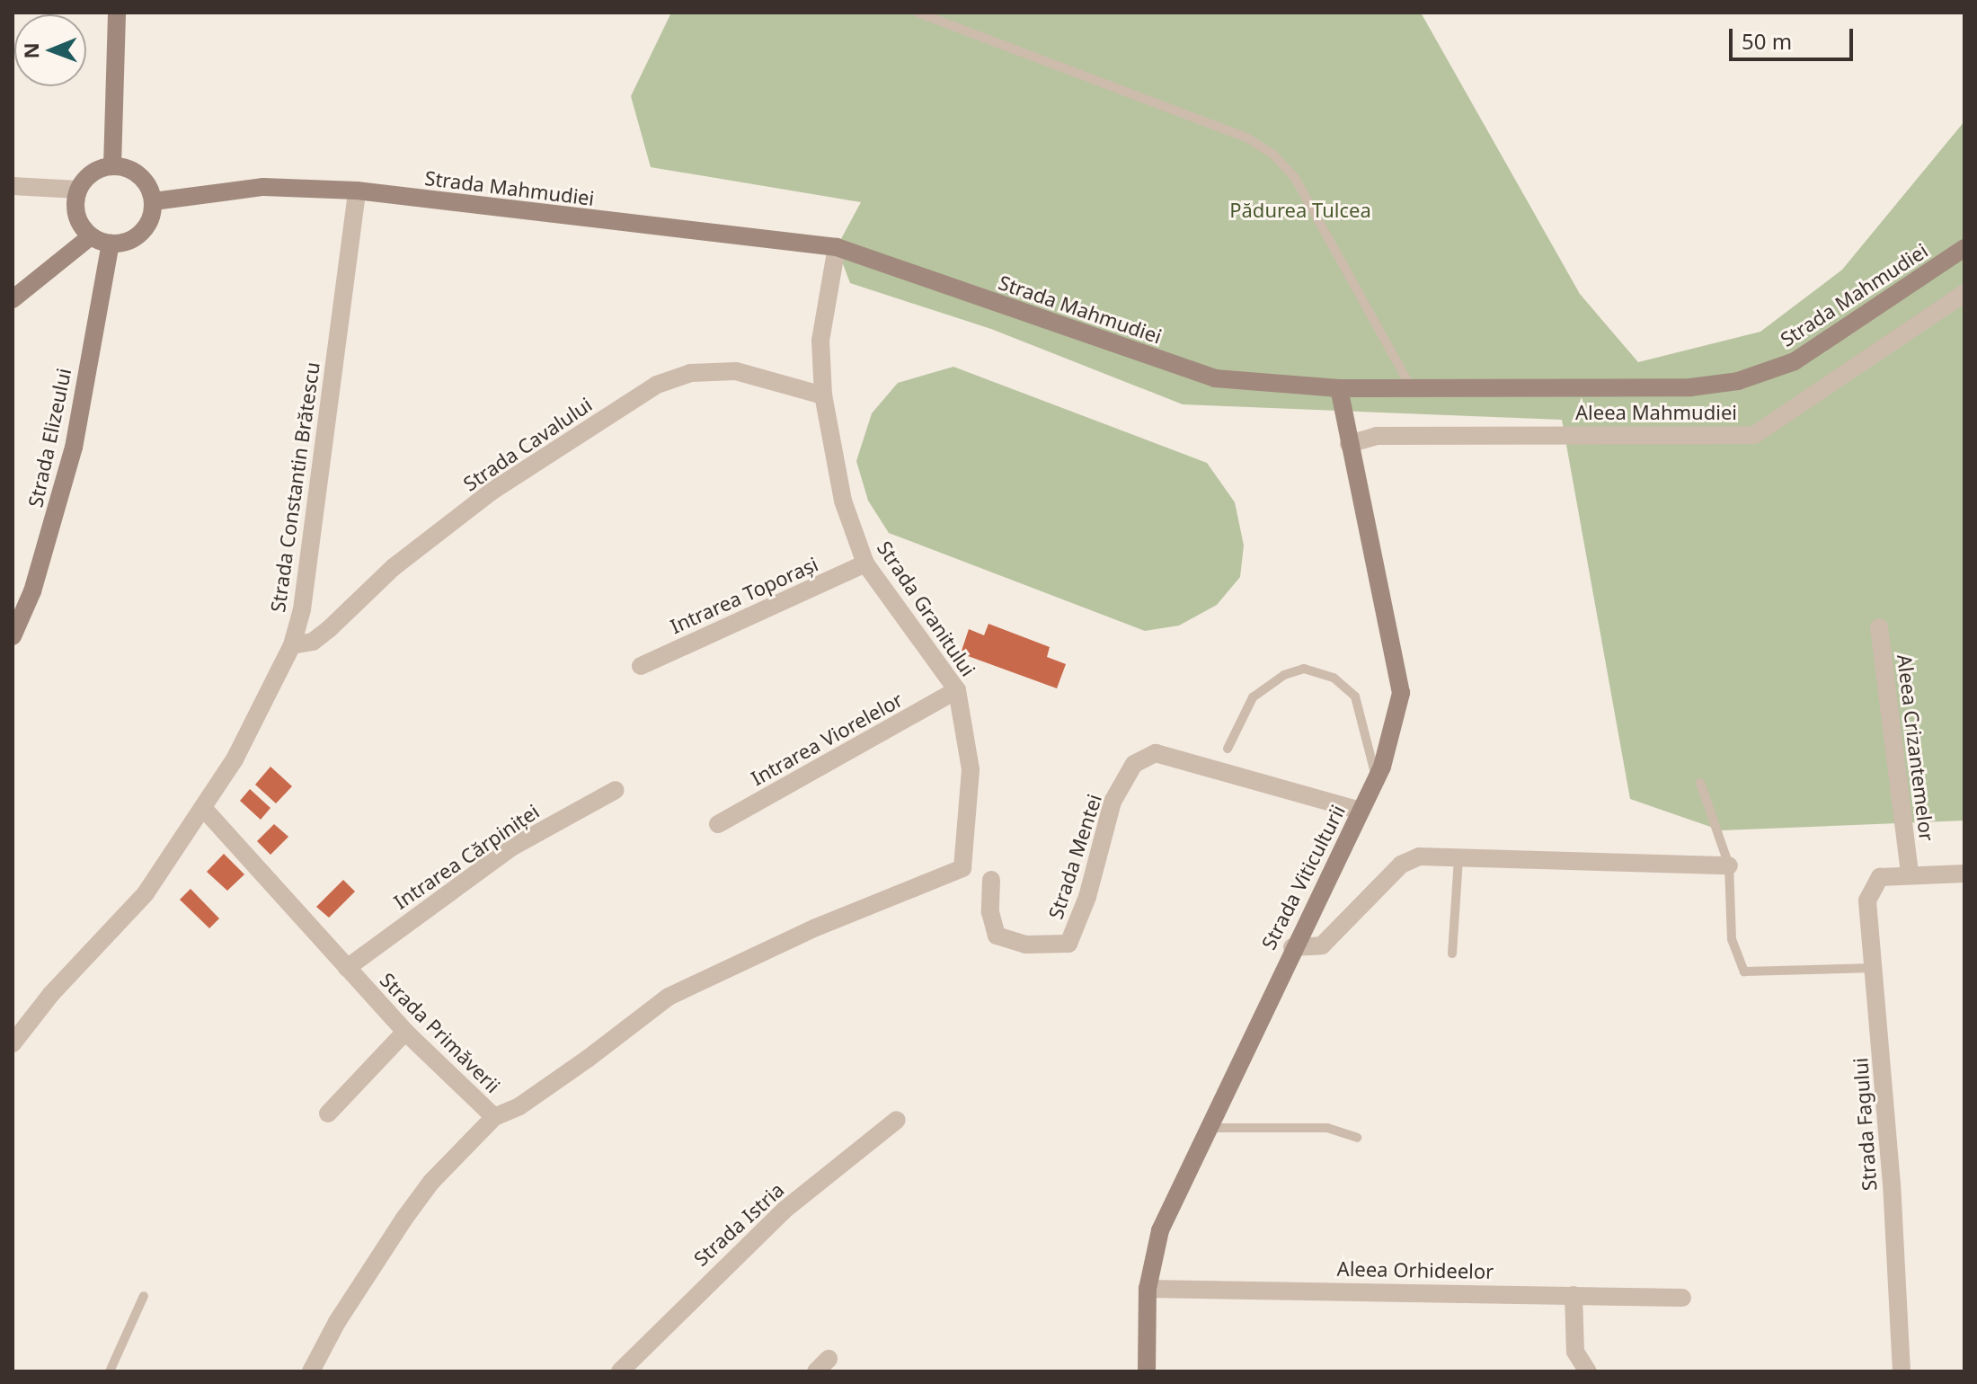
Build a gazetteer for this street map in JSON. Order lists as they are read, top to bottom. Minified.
{"streets":{"main road":["Strada Mahmudiei","Strada Elizeului","Strada Viticulturii"],"street":["Aleea Mahmudiei","Strada Cavalului","Strada Constantin Brătescu","Intrarea Toporași","Strada Granitului","Intrarea Viorelelor","Aleea Crizantemelor","Intrarea Cărpiniței","Strada Mentei","Strada Primăverii","Strada Fagului","Strada Istria","Aleea Orhideelor"]},"crossings":[["Strada Mahmudiei","Strada Elizeului"],["Strada Mahmudiei","Strada Constantin Brătescu"],["Strada Mahmudiei","Strada Granitului"],["Strada Mahmudiei","Strada Viticulturii"],["Aleea Mahmudiei","Strada Viticulturii"],["Strada Cavalului","Strada Constantin Brătescu"],["Strada Cavalului","Strada Granitului"],["Strada Constantin Brătescu","Strada Primăverii"],["Intrarea Toporași","Strada Granitului"],["Strada Granitului","Intrarea Viorelelor"],["Strada Granitului","Strada Primăverii"],["Aleea Crizantemelor","Strada Fagului"],["Intrarea Cărpiniței","Strada Primăverii"],["Strada Mentei","Strada Viticulturii"],["Strada Viticulturii","Aleea Orhideelor"]],"parks":["Pădurea Tulcea"],"scale_bar":"50 m","north":"left"}
